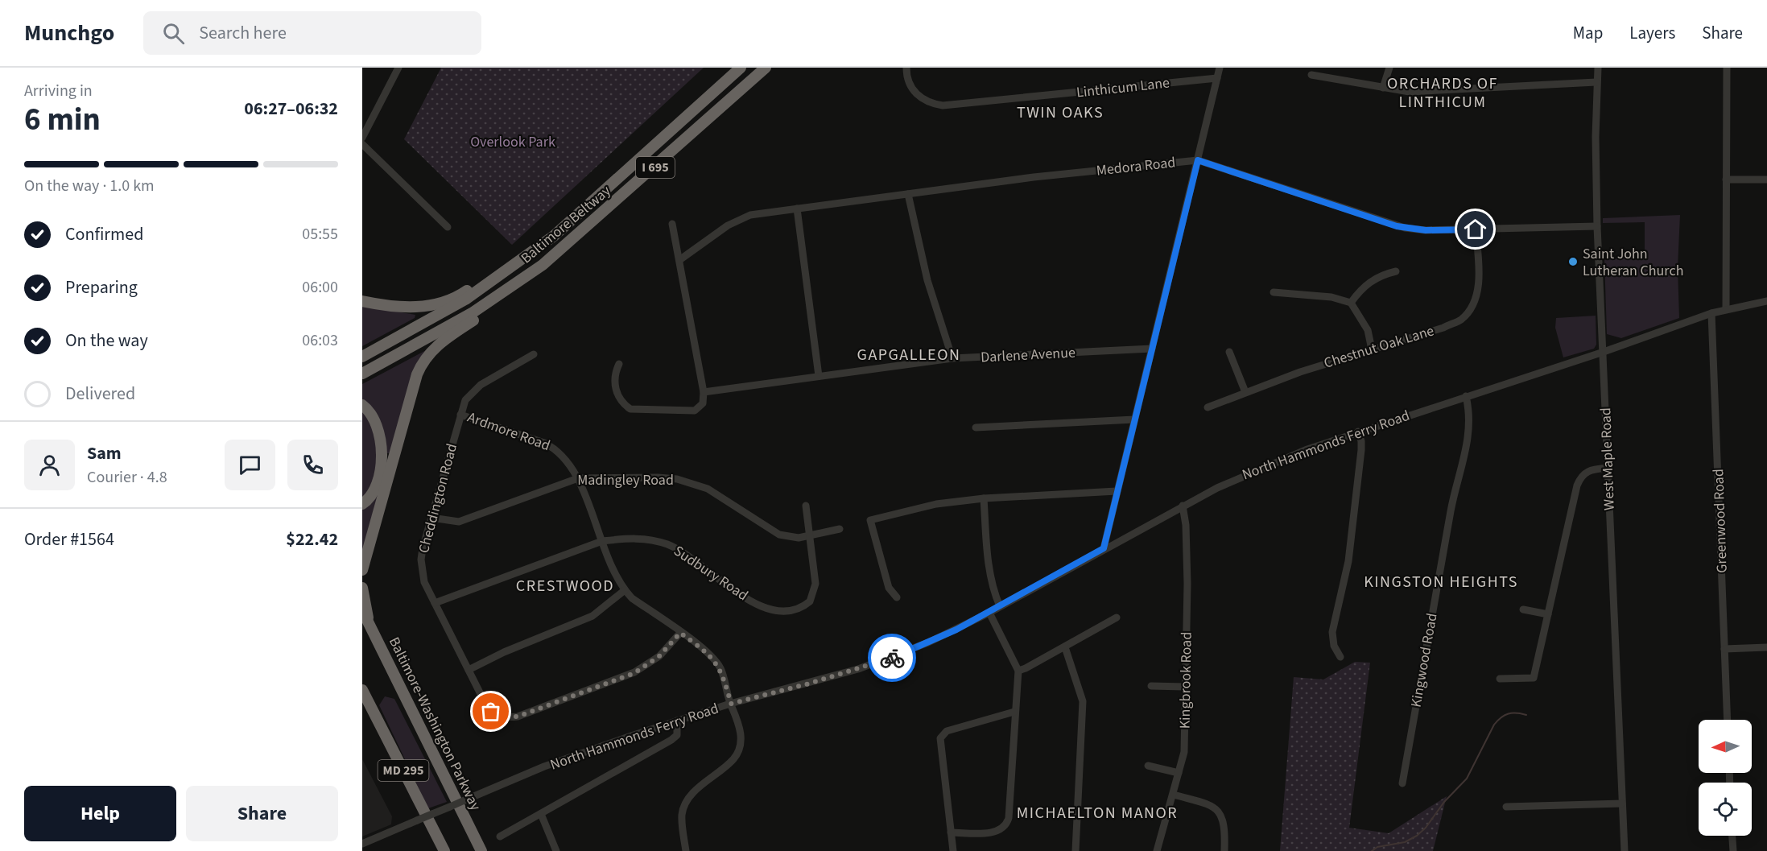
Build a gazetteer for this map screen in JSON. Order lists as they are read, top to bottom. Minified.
{"streets":{"highway":["I 695","Baltimore Beltway","Baltimore-Washington Parkway","MD 295"],"street":["Linthicum Lane","Medora Road","Chestnut Oak Lane","Darlene Avenue","Ardmore Road","North Hammonds Ferry Road","West Maple Road","Madingley Road","Cheddington Road","Greenwood Road","Sudbury Road","Kingwood Road","Kingbrook Road"]},"crossings":[["Medora Road","Chestnut Oak Lane"],["Medora Road","West Maple Road"],["Ardmore Road","North Hammonds Ferry Road"],["Ardmore Road","Madingley Road"],["Ardmore Road","Cheddington Road"],["Ardmore Road","Sudbury Road"],["North Hammonds Ferry Road","West Maple Road"],["North Hammonds Ferry Road","Greenwood Road"],["North Hammonds Ferry Road","Kingwood Road"],["North Hammonds Ferry Road","Kingbrook Road"],["Madingley Road","Cheddington Road"],["Madingley Road","Sudbury Road"],["Cheddington Road","Sudbury Road"]],"districts":["ORCHARDS OF LINTHICUM","TWIN OAKS","GAPGALLEON","KINGSTON HEIGHTS","CRESTWOOD","MICHAELTON MANOR"],"parks":["Overlook Park"],"places":["Saint John Lutheran Church"],"north":"left","page":{"header":"Munchgo","search":"Search here","nav":["Map","Layers","Share"],"heading":["6 min","Arriving in","06:27–06:32"],"panel":["Sam","Courier · 4.8","Order #1564","$22.42"],"bar":"On the way · 1.0 km","list":[["Confirmed","05:55"],["Preparing","06:00"],["On the way","06:03"],"Delivered"],"buttons":["Help","Share"]}}
